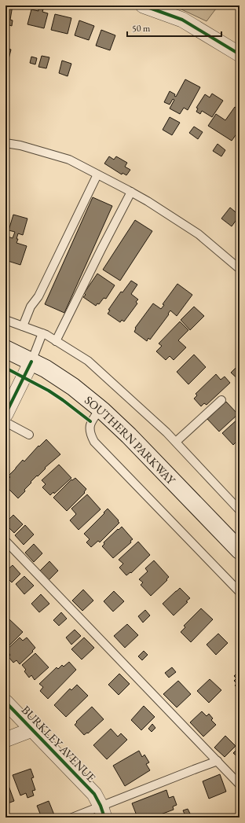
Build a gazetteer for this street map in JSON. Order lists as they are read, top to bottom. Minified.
{"streets":{"main road":["SOUTHERN PARKWAY"],"street":["BURKLEY AVENUE"]},"scale_bar":"50 m"}
